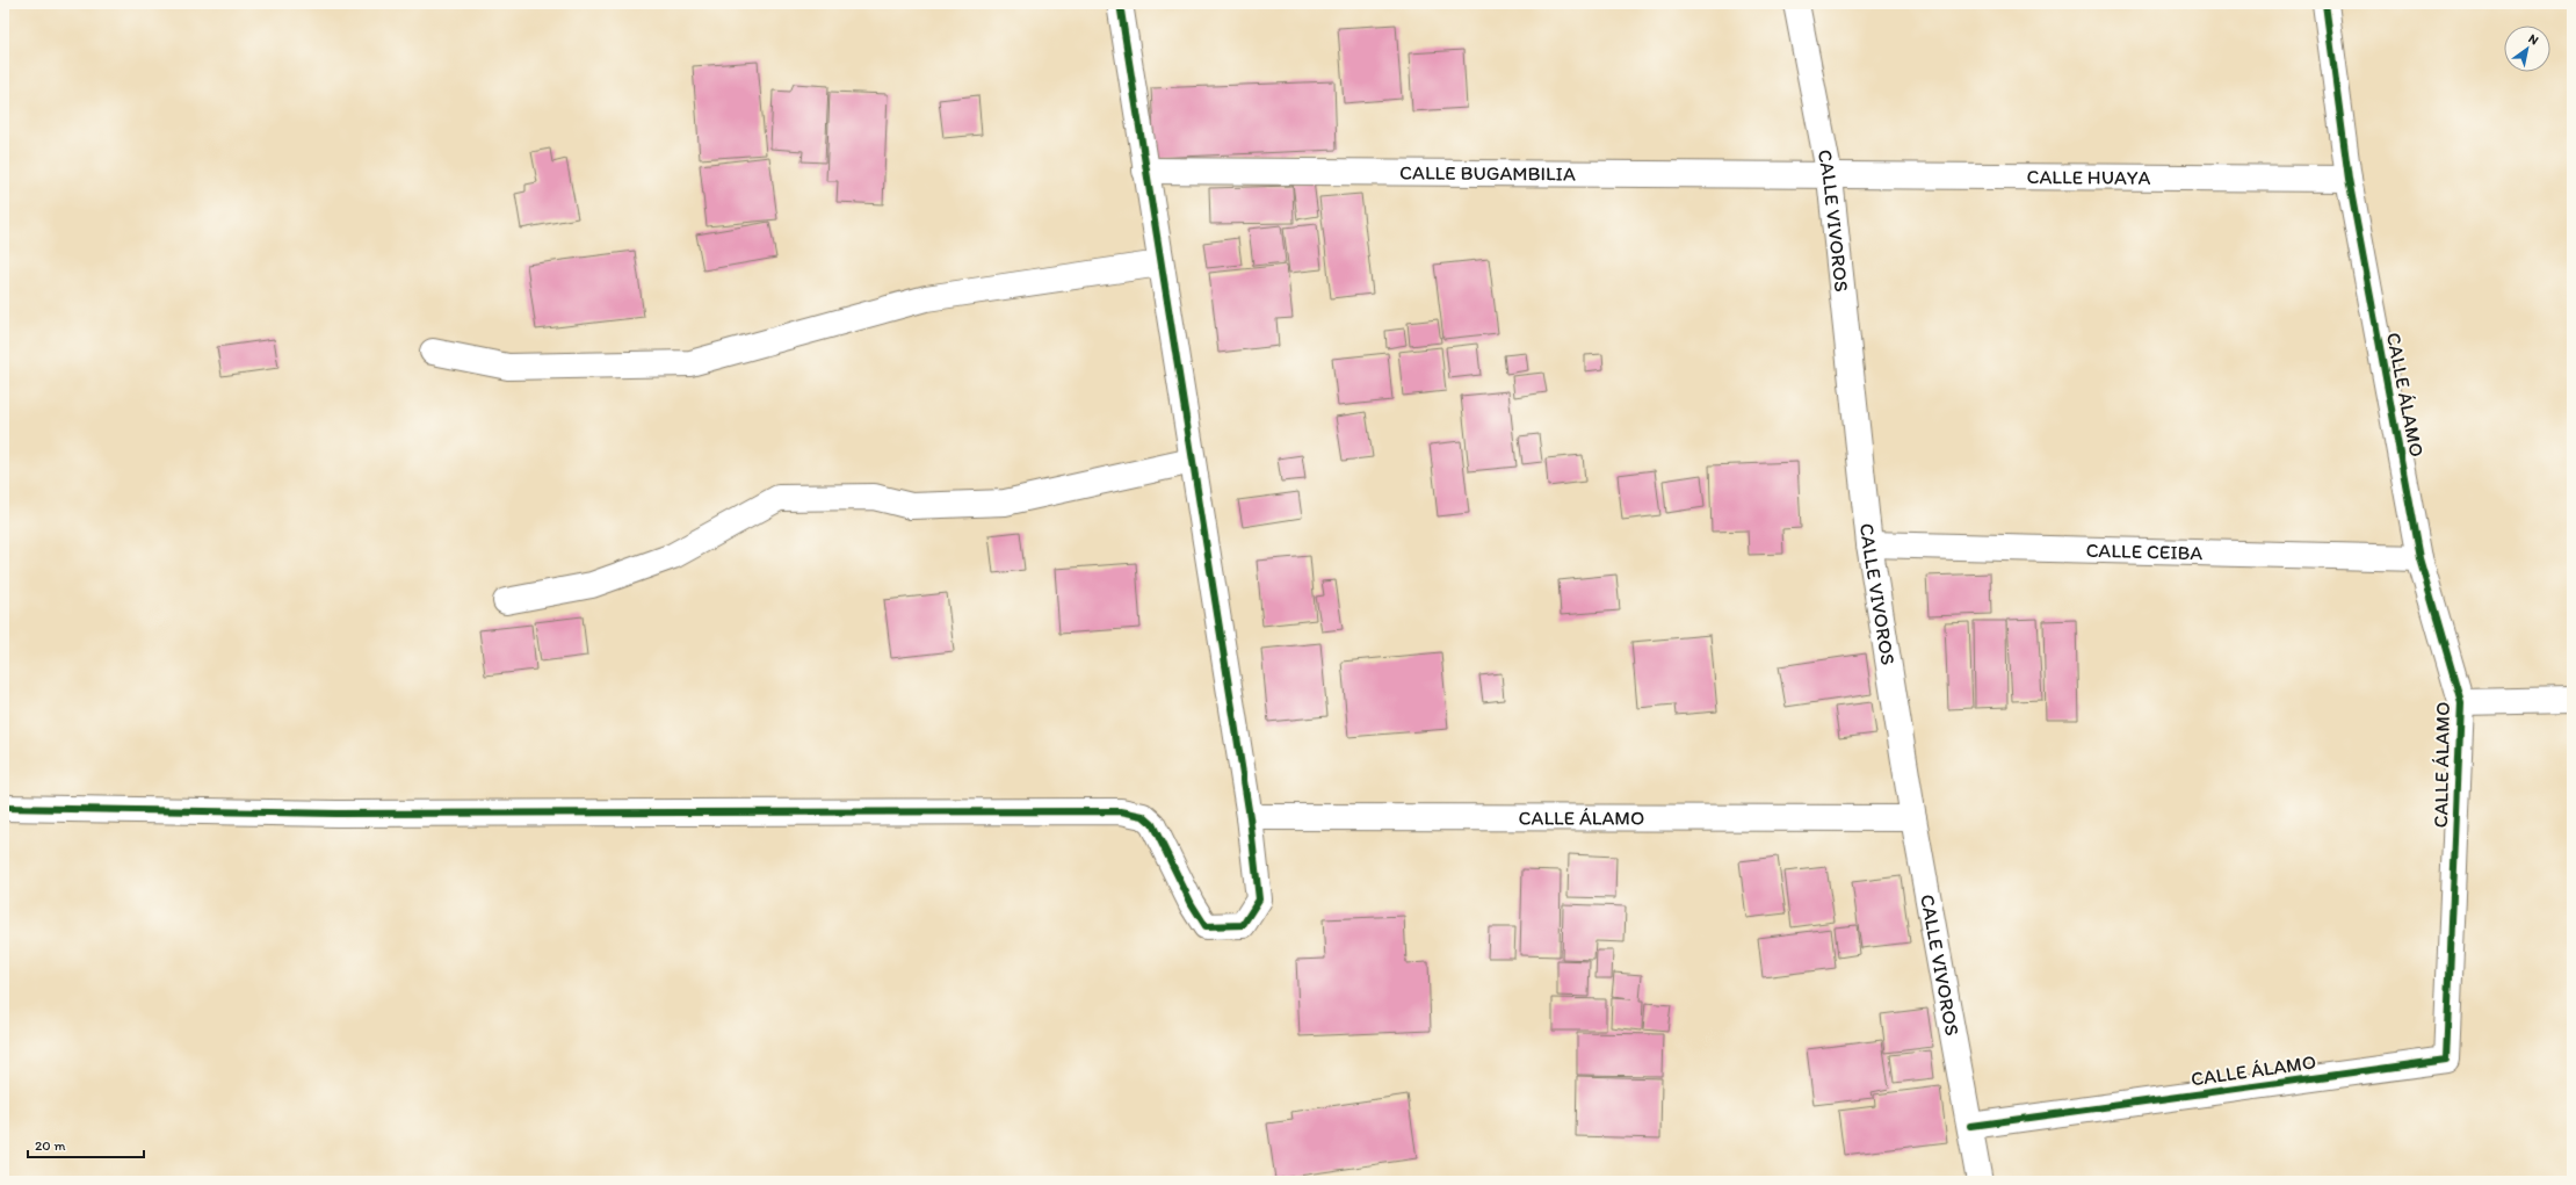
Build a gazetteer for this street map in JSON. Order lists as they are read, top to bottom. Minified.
{"streets":{"street":["CALLE BUGAMBILIA","CALLE HUAYA","CALLE VIVOROS","CALLE ÁLAMO","CALLE CEIBA"]},"crossings":[["CALLE BUGAMBILIA","CALLE HUAYA"],["CALLE BUGAMBILIA","CALLE VIVOROS"],["CALLE HUAYA","CALLE VIVOROS"],["CALLE HUAYA","CALLE ÁLAMO"],["CALLE VIVOROS","CALLE ÁLAMO"],["CALLE VIVOROS","CALLE CEIBA"],["CALLE ÁLAMO","CALLE CEIBA"]],"scale_bar":"20 m","north":"top right"}
